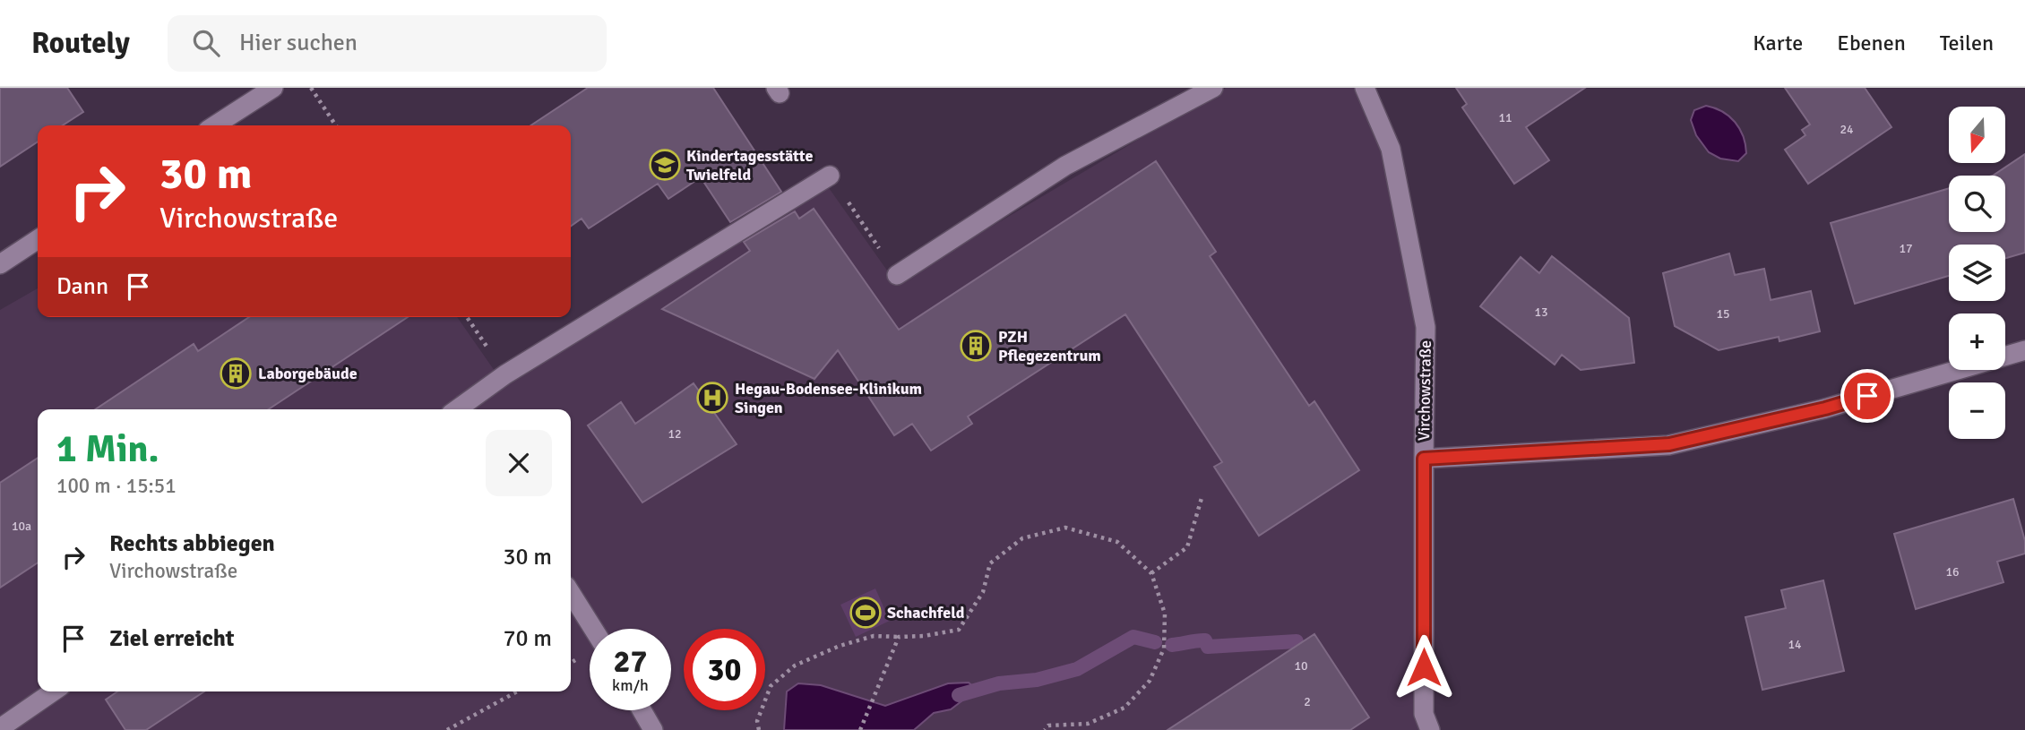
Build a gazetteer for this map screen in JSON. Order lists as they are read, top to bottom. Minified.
{"streets":{"street":["Virchowstraße"]},"places":{"school or university":["Kindertagesstätte Twielfeld"],"building":["PZH Pflegezentrum","Laborgebäude"],"hospital":["Hegau-Bodensee-Klinikum Singen"],"sports":["Schachfeld"]},"house_numbers":["11","24","17","13","15","12","10a","16","14","10","2"],"north":"bottom","page":{"header":"Routely","search":"Hier suchen","nav":["Karte","Ebenen","Teilen"],"map_buttons":["+","−"],"turn":["30 m","Virchowstraße"],"then":"Dann","heading":["1 Min.","100 m · 15:51"],"list":[{"name":"Rechts abbiegen","note":"Virchowstraße","value":"30 m"},{"name":"Ziel erreicht","value":"70 m"}],"speed":"27 km/h","limit":"30"}}
